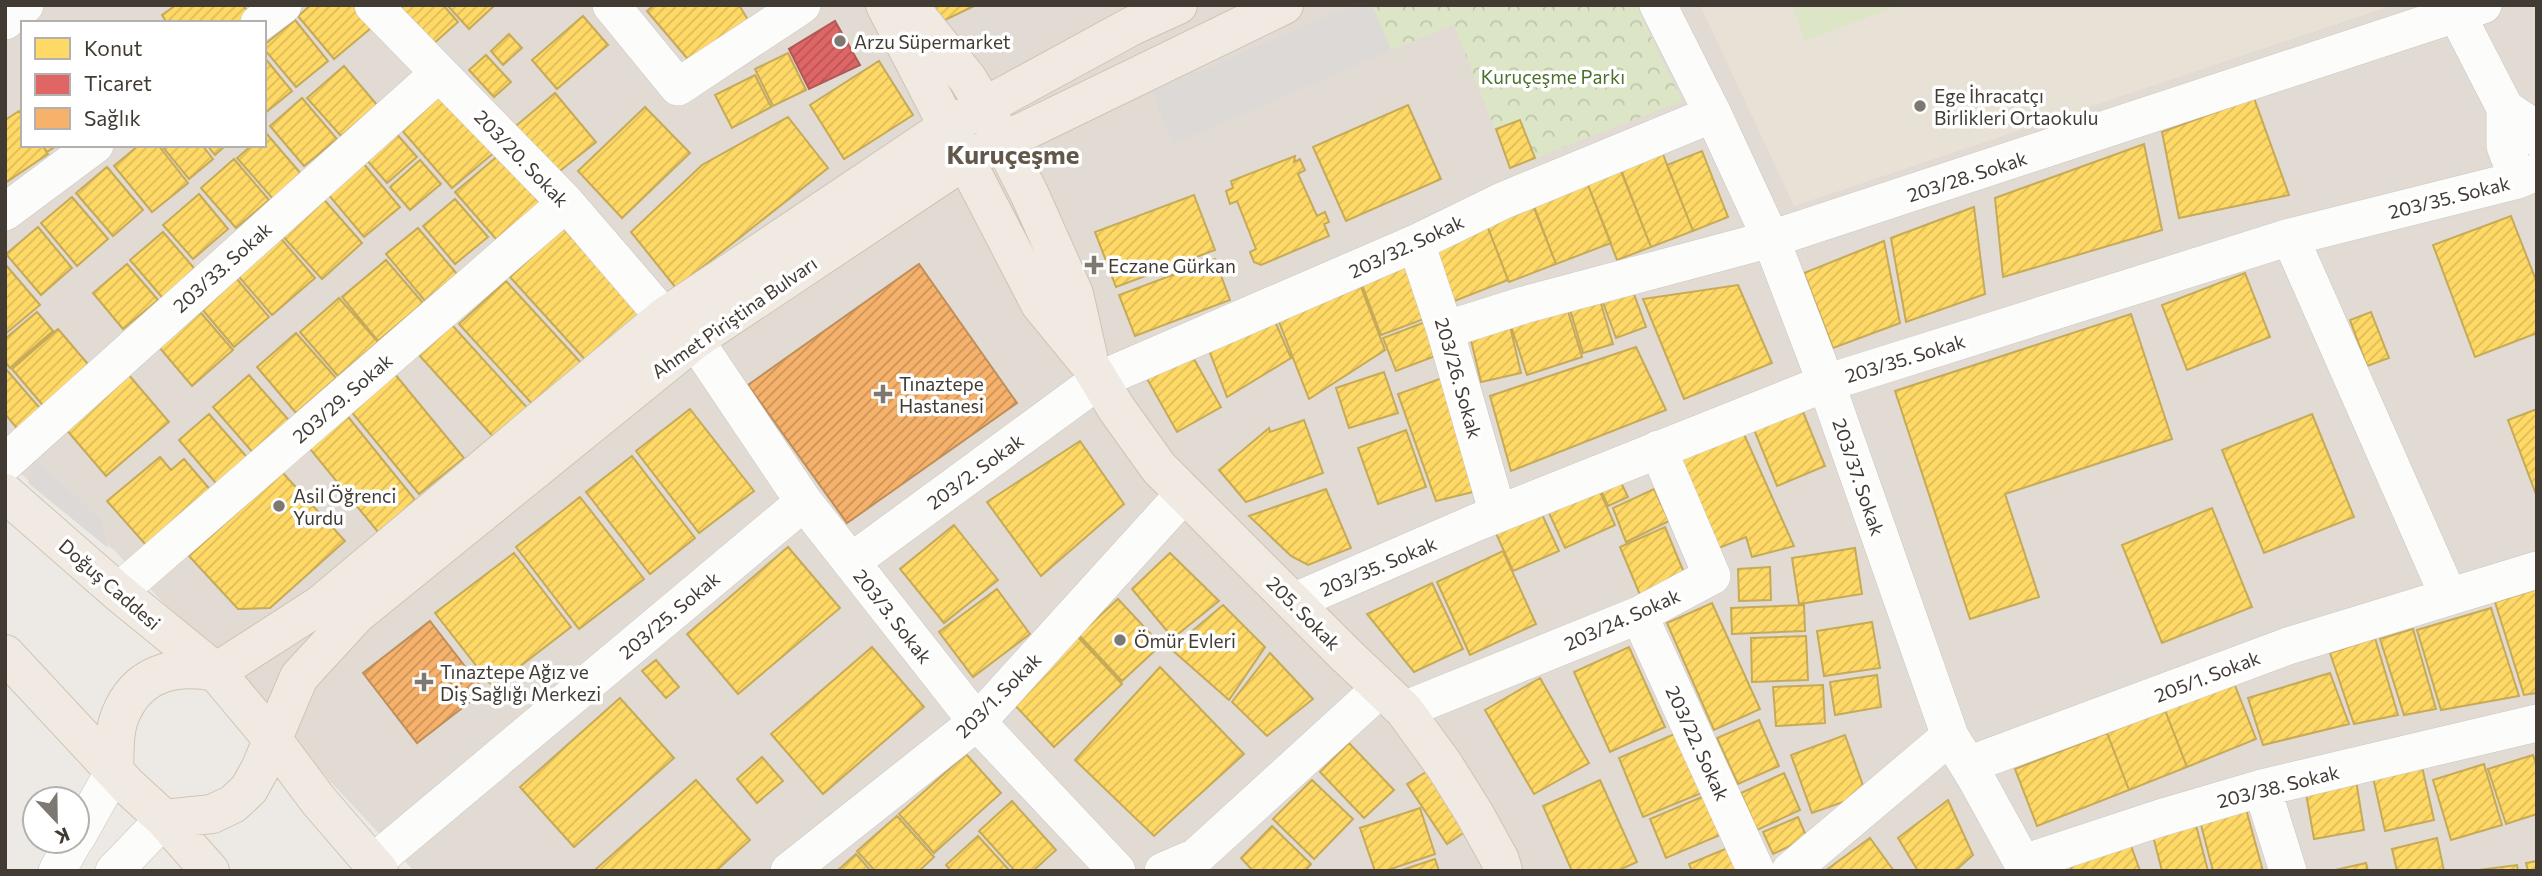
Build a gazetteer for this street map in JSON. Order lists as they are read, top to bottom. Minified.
{"streets":{"main road":["Ahmet Piriştina Bulvarı","Doğuş Caddesi","205. Sokak"],"street":["203/20. Sokak","203/28. Sokak","203/35. Sokak","203/32. Sokak","203/33. Sokak","203/26. Sokak","203/29. Sokak","203/2. Sokak","203/37. Sokak","203/25. Sokak","203/3. Sokak","203/24. Sokak","205/1. Sokak","203/1. Sokak","203/22. Sokak","203/38. Sokak"]},"crossings":[["203/20. Sokak","203/33. Sokak"],["203/20. Sokak","Ahmet Piriştina Bulvarı"],["203/20. Sokak","203/29. Sokak"],["203/28. Sokak","203/26. Sokak"],["203/28. Sokak","203/37. Sokak"],["203/35. Sokak","203/26. Sokak"],["203/35. Sokak","203/37. Sokak"],["203/35. Sokak","205. Sokak"],["203/35. Sokak","203/24. Sokak"],["203/32. Sokak","203/26. Sokak"],["203/32. Sokak","203/2. Sokak"],["203/32. Sokak","203/37. Sokak"],["203/32. Sokak","205. Sokak"],["Ahmet Piriştina Bulvarı","Doğuş Caddesi"],["Ahmet Piriştina Bulvarı","205. Sokak"],["Ahmet Piriştina Bulvarı","203/3. Sokak"],["203/29. Sokak","Doğuş Caddesi"],["203/2. Sokak","205. Sokak"],["203/2. Sokak","203/3. Sokak"],["203/37. Sokak","205/1. Sokak"],["203/37. Sokak","203/38. Sokak"],["205. Sokak","203/24. Sokak"],["205. Sokak","203/1. Sokak"],["203/25. Sokak","203/3. Sokak"],["203/3. Sokak","203/1. Sokak"],["203/24. Sokak","203/22. Sokak"]],"districts":["Kuruçeşme"],"parks":["Kuruçeşme Parkı"],"places":{"other":["Arzu Süpermarket","Ege İhracatçı Birlikleri Ortaokulu","Asil Öğrenci Yurdu","Ömür Evleri"],"health":["Eczane Gürkan","Tınaztepe Hastanesi","Tınaztepe Ağız ve Diş Sağlığı Merkezi"]},"legend":["Konut","Ticaret","Sağlık"],"north":"bottom"}
